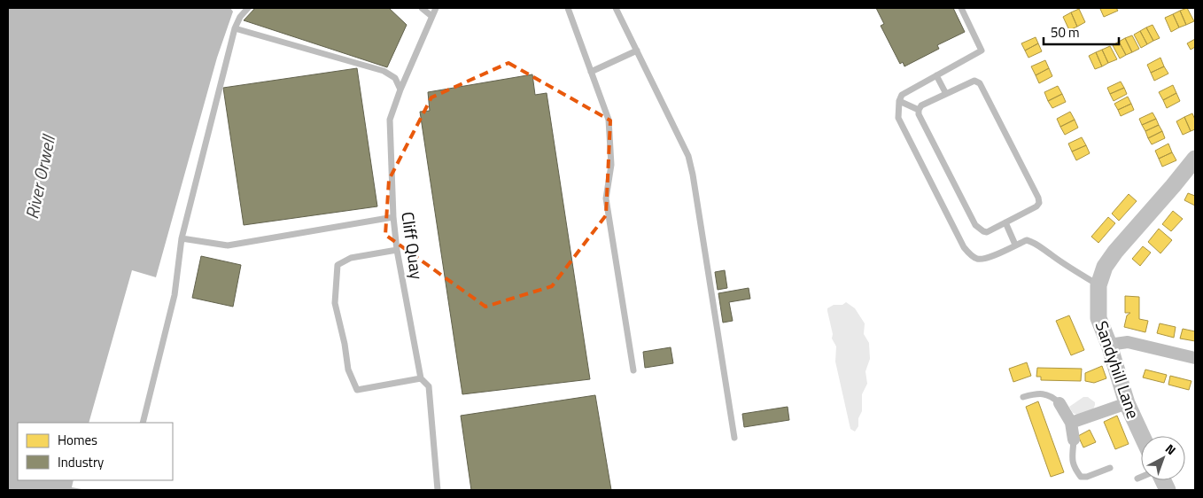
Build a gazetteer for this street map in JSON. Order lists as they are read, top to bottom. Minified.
{"streets":{"street":["Sandyhill Lane"],"lane":["Cliff Quay"]},"water":["River Orwell"],"legend":["Homes","Industry"],"scale_bar":"50 m","north":"top right"}
